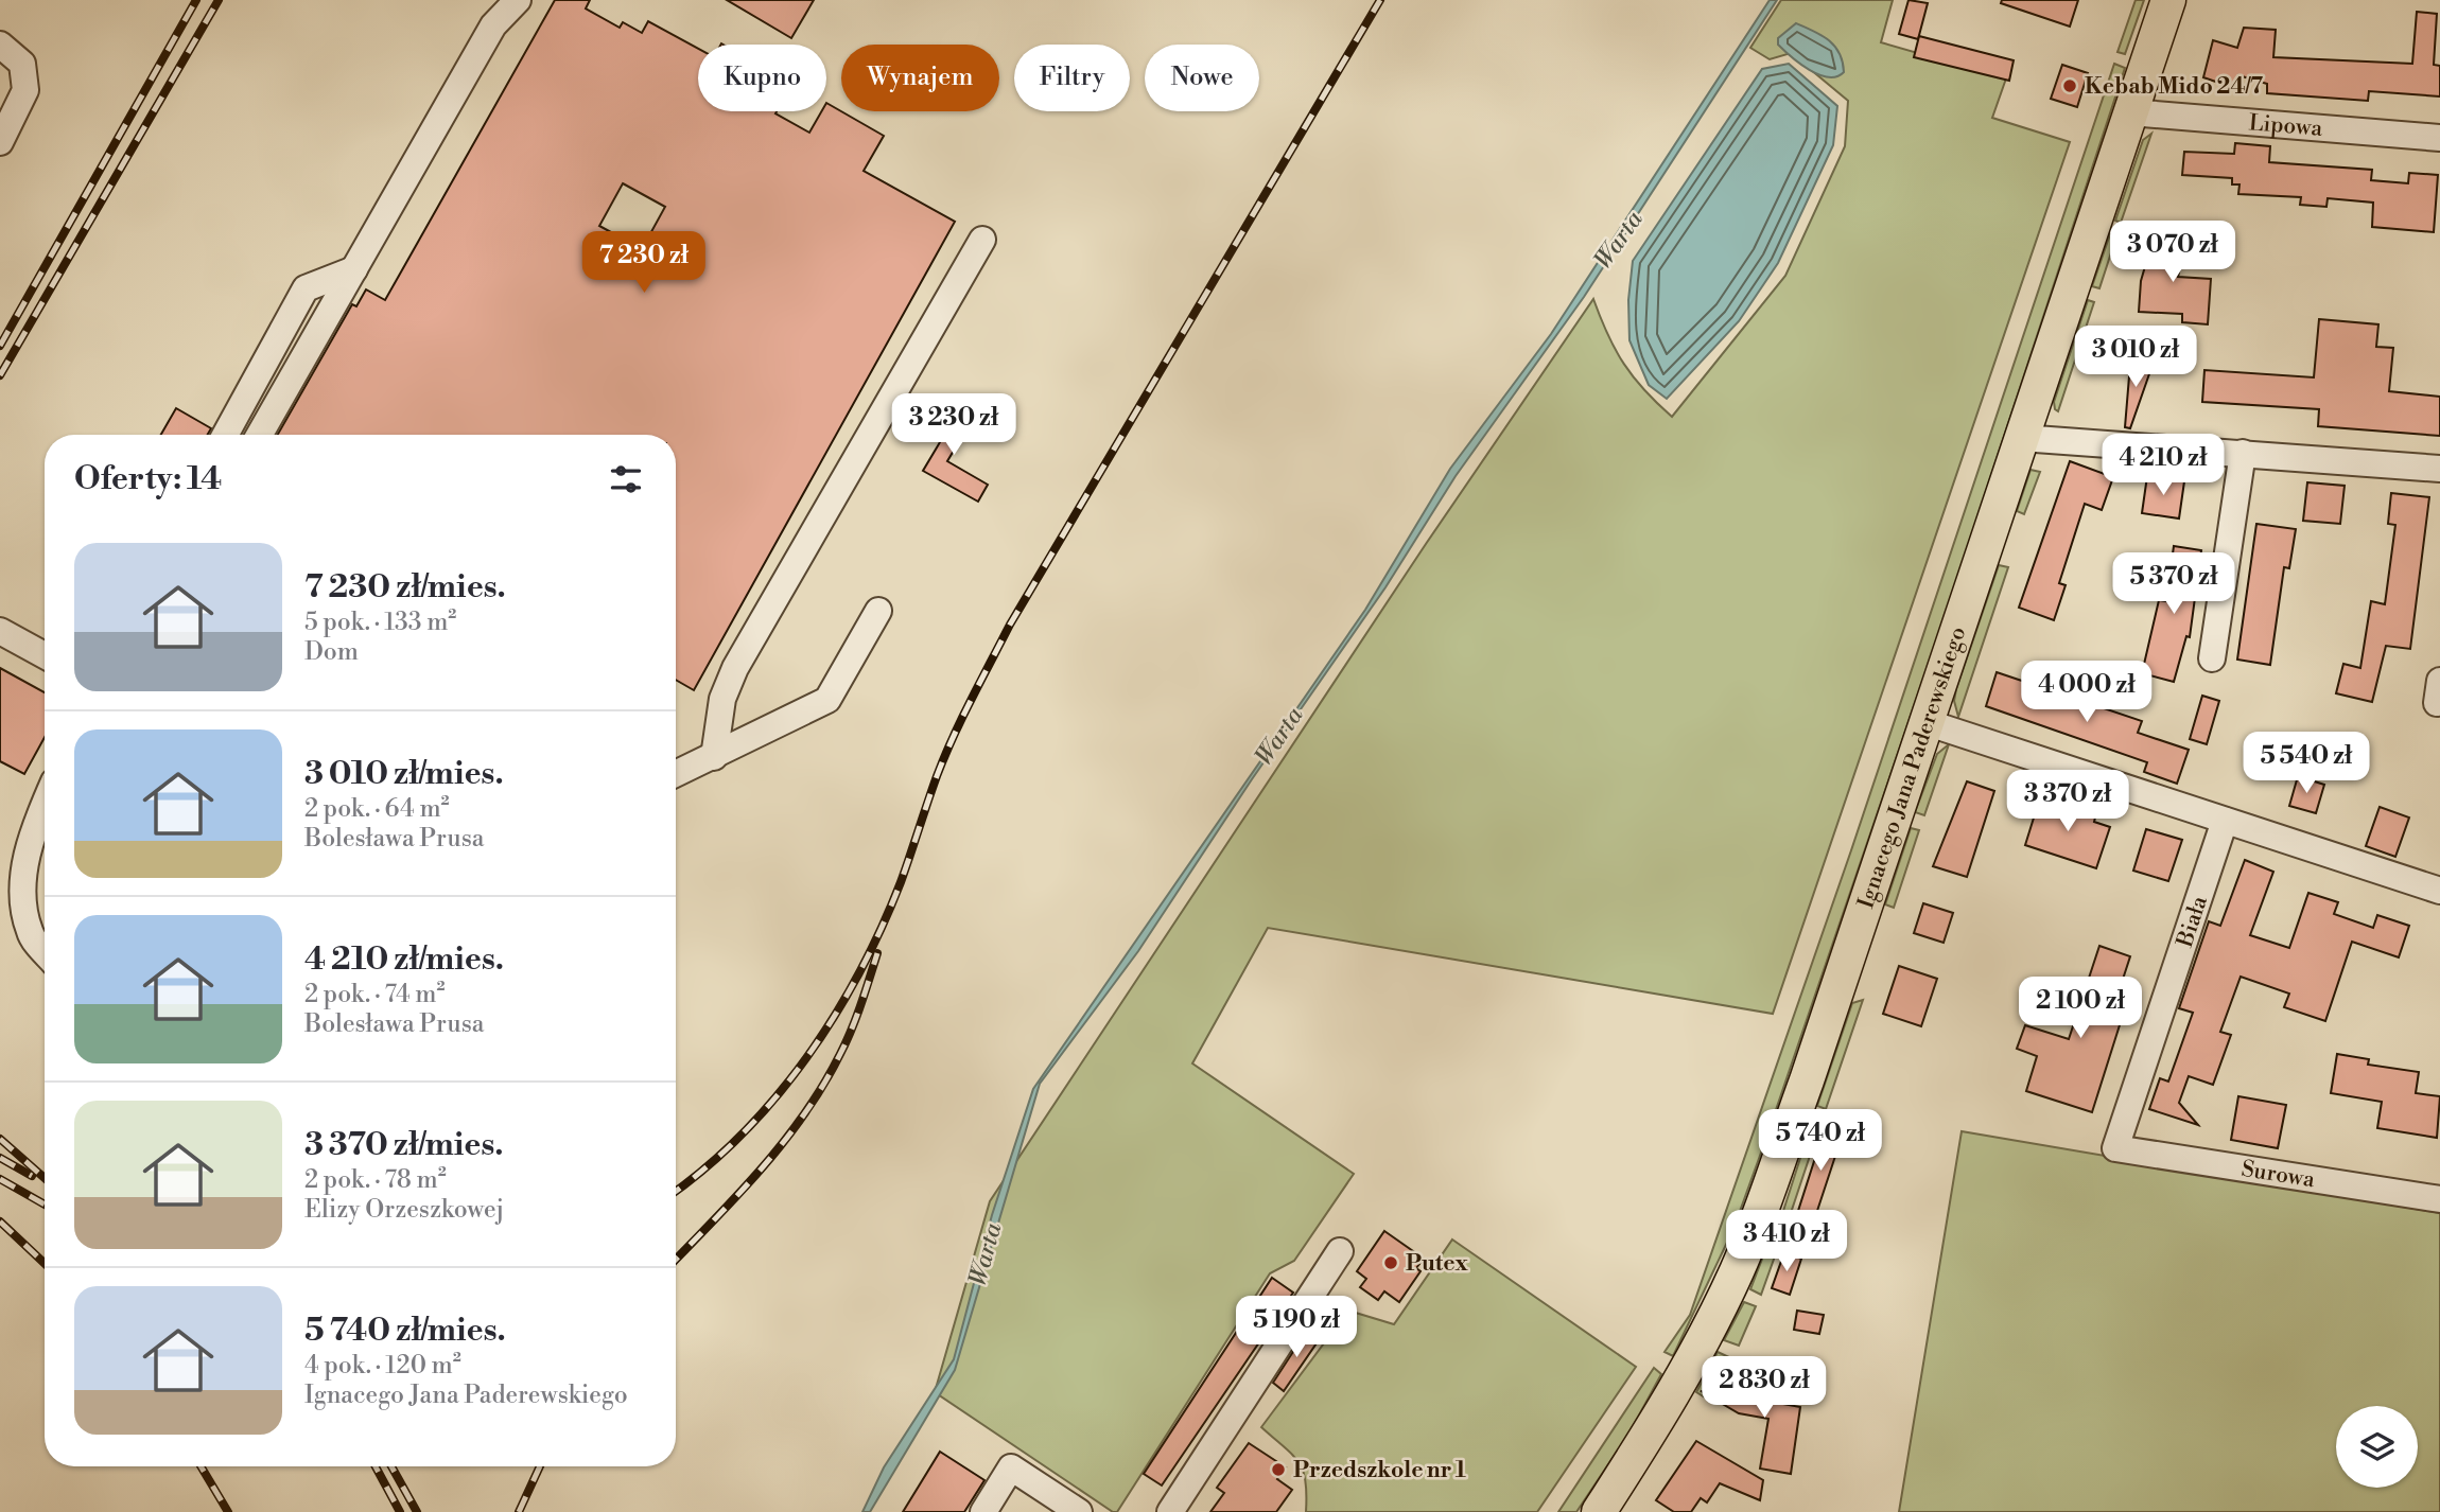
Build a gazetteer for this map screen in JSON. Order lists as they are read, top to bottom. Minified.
{"streets":{"main road":["Ignacego Jana Paderewskiego"],"street":["Lipowa","Biała","Surowa"]},"crossings":[["Lipowa","Ignacego Jana Paderewskiego"],["Biała","Surowa"]],"water":["Warta"],"places":["Kebab Mido 24/7","Putex","Przedszkole nr 1"],"page":{"chip":["Kupno","Wynajem","Filtry","Nowe"],"price":["3 070 zł","7 230 zł","3 010 zł","3 230 zł","4 210 zł","5 370 zł","4 000 zł","5 540 zł","3 370 zł","2 100 zł","5 740 zł","3 410 zł","5 190 zł","2 830 zł"],"heading":"Oferty: 14","list":[{"name":"7 230 zł/mies.","note":"5 pok. · 133 m² · Dom"},{"name":"3 010 zł/mies.","note":"2 pok. · 64 m² · Bolesława Prusa"},{"name":"4 210 zł/mies.","note":"2 pok. · 74 m² · Bolesława Prusa"},{"name":"3 370 zł/mies.","note":"2 pok. · 78 m² · Elizy Orzeszkowej"},{"name":"5 740 zł/mies.","note":"4 pok. · 120 m² · Ignacego Jana Paderewskiego"}]}}
